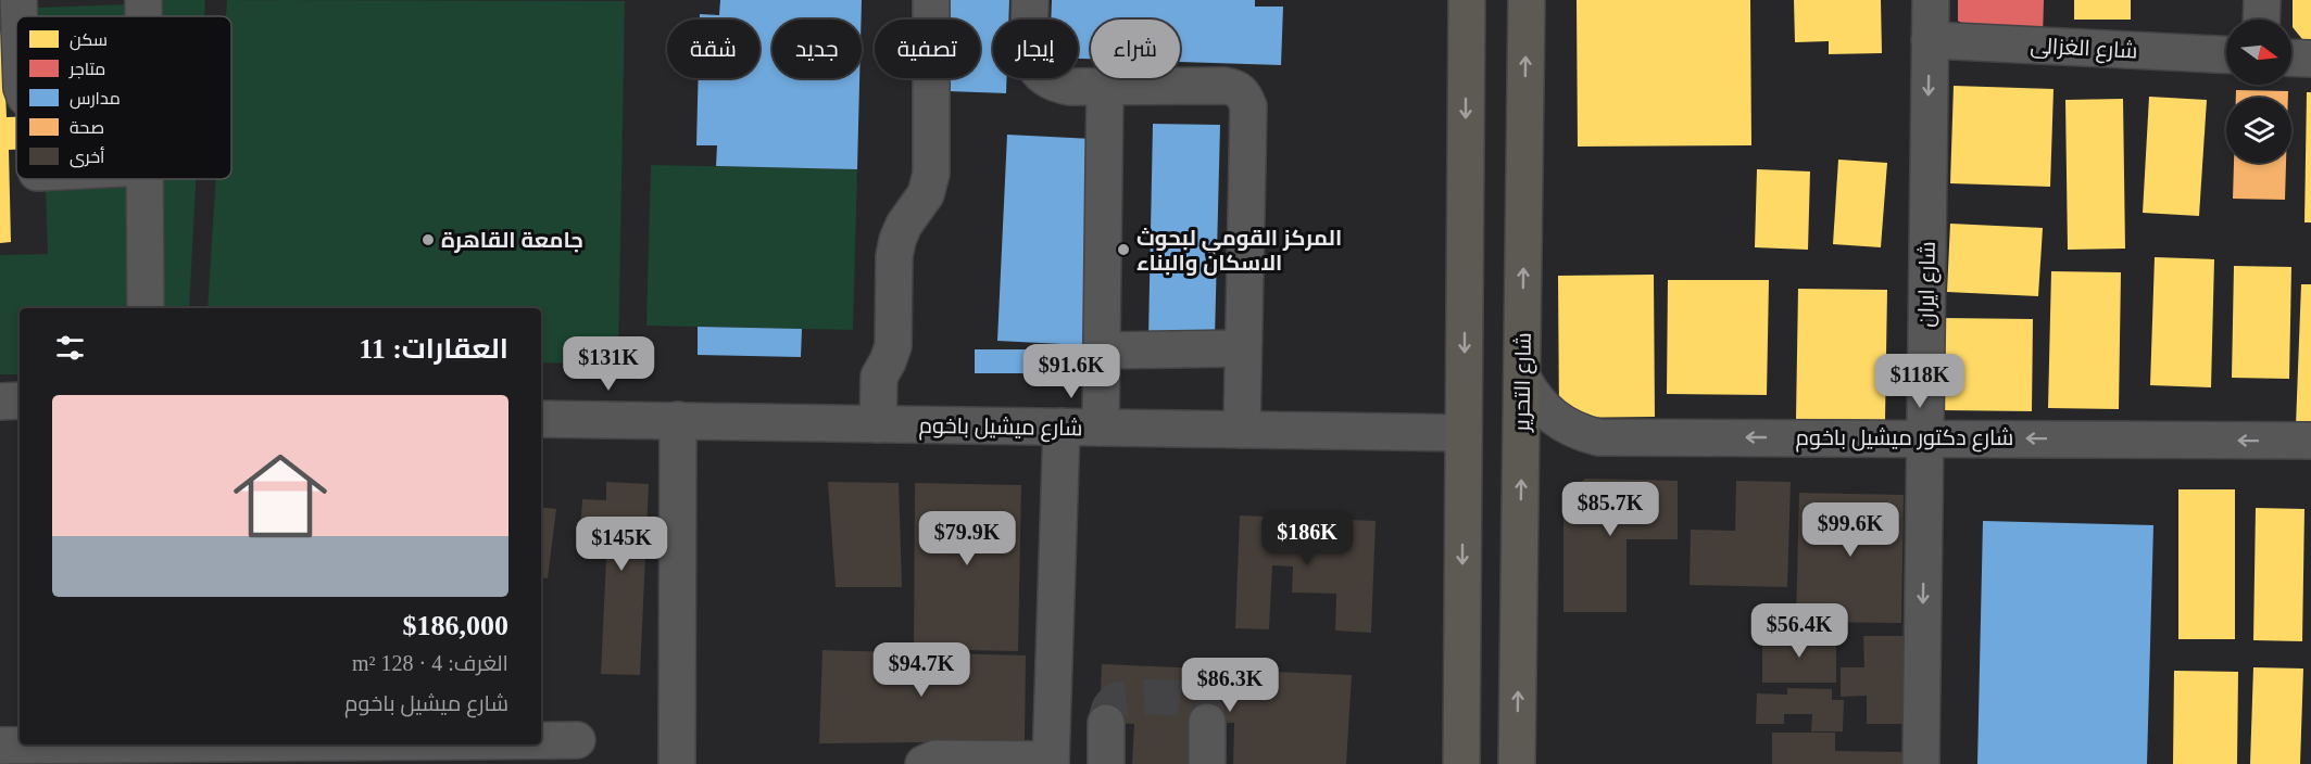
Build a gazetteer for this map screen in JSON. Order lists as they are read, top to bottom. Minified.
{"streets":{"main road":["شارع التحرير"],"street":["شارع الغزالى","شارع ايران","شارع ميشيل باخوم","شارع دكتور ميشيل باخوم"]},"crossings":[["شارع الغزالى","شارع ايران"],["شارع ايران","شارع دكتور ميشيل باخوم"],["شارع التحرير","شارع دكتور ميشيل باخوم"]],"one_way":["شارع ايران","شارع دكتور ميشيل باخوم"],"places":["جامعة القاهرة","المركز القومي لبحوث الاسكان والبناء"],"legend":["سكن","متاجر","مدارس","صحة","أخرى"],"north":"right","page":{"chip":["شراء","إيجار","تصفية","جديد","شقة"],"heading":"العقارات: 11","price":["$131K","$91.6K","$118K","$85.7K","$99.6K","$79.9K","$186K","$145K","$56.4K","$94.7K","$86.3K"],"list":[{"name":"$186,000","note":"الغرف: 4 · 128 m² · شارع ميشيل باخوم"}]}}
